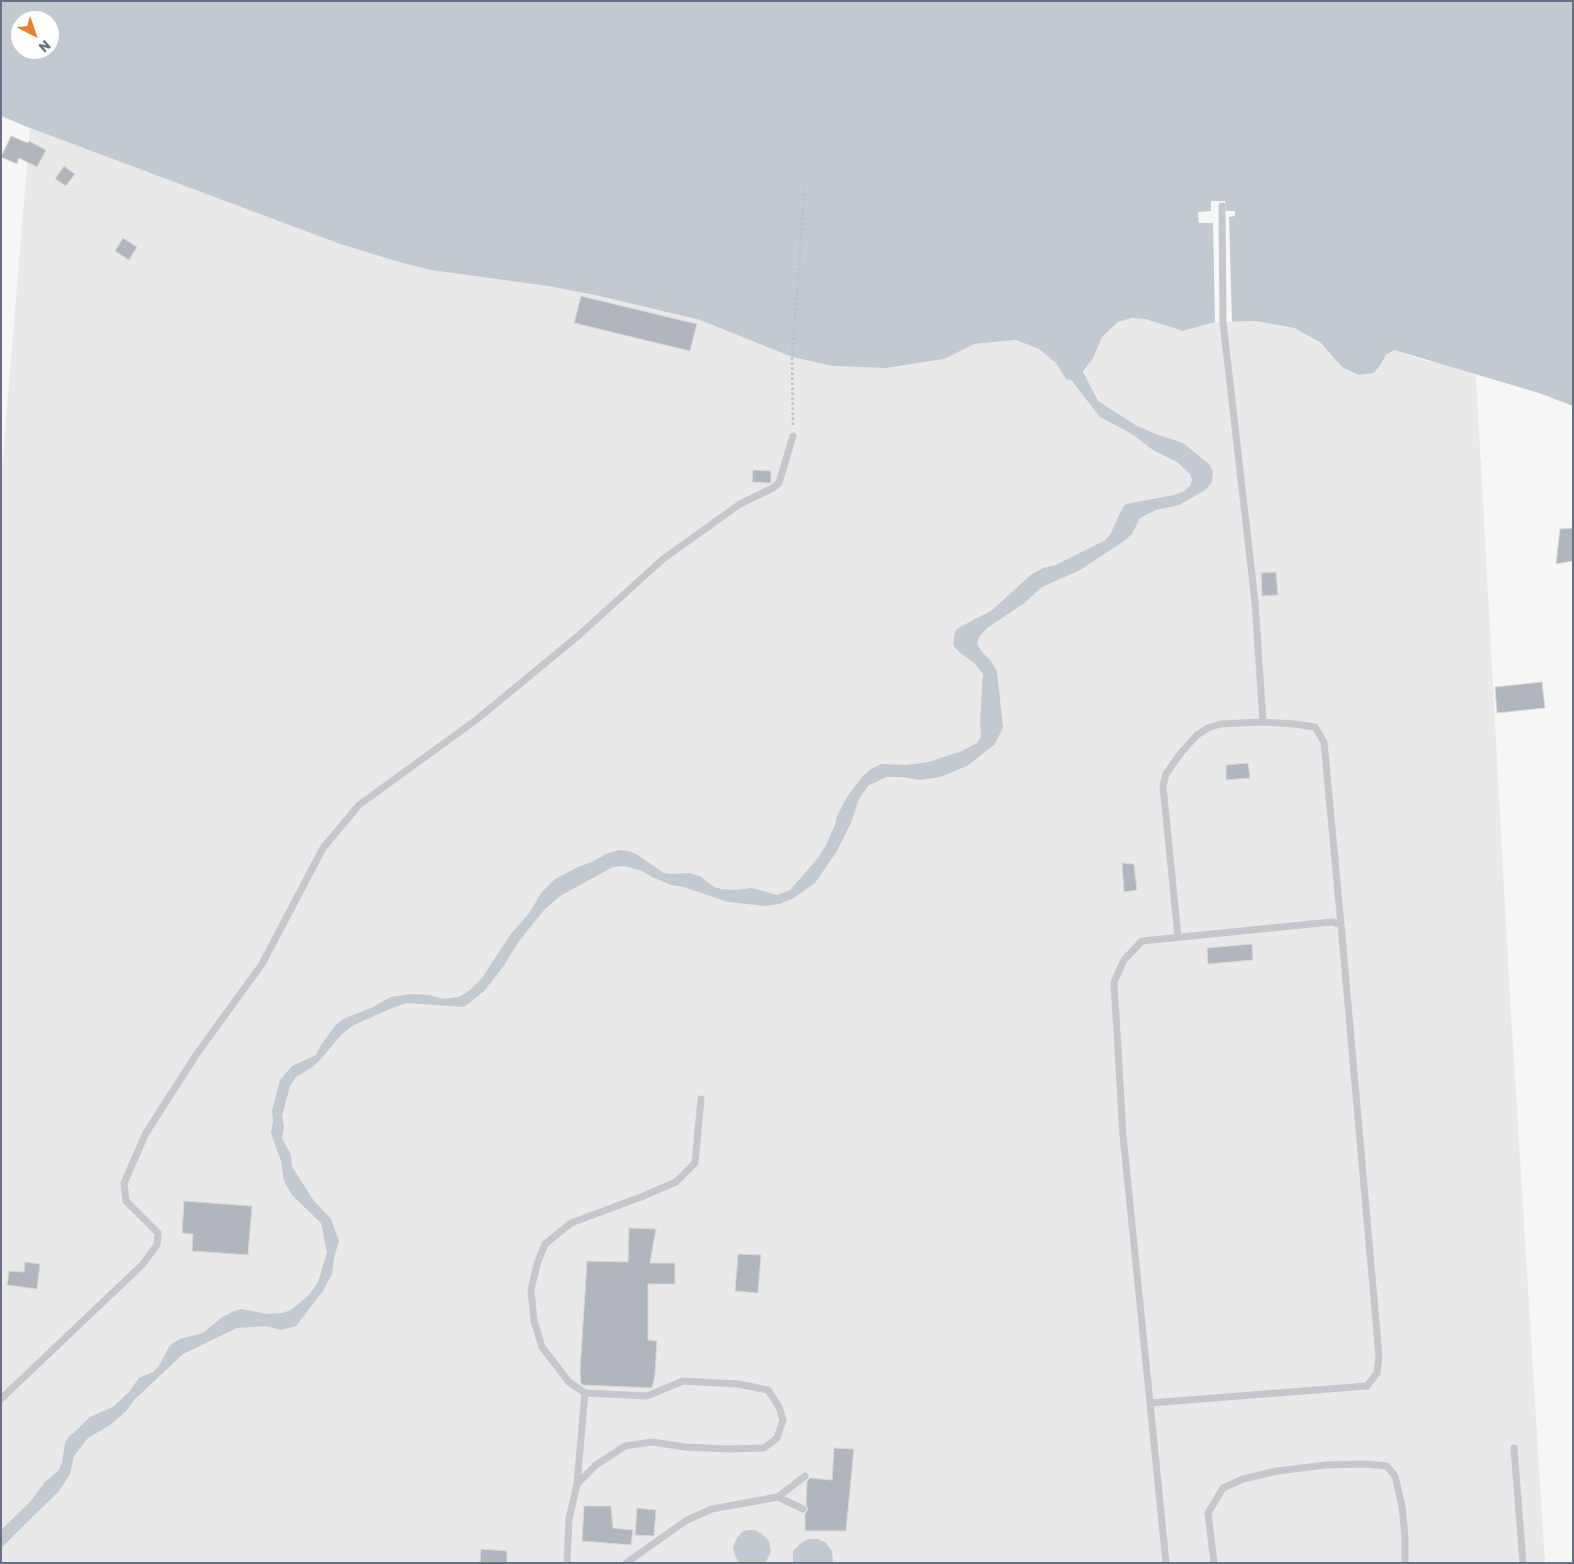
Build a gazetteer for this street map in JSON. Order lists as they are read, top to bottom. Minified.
{"north":"bottom right"}
